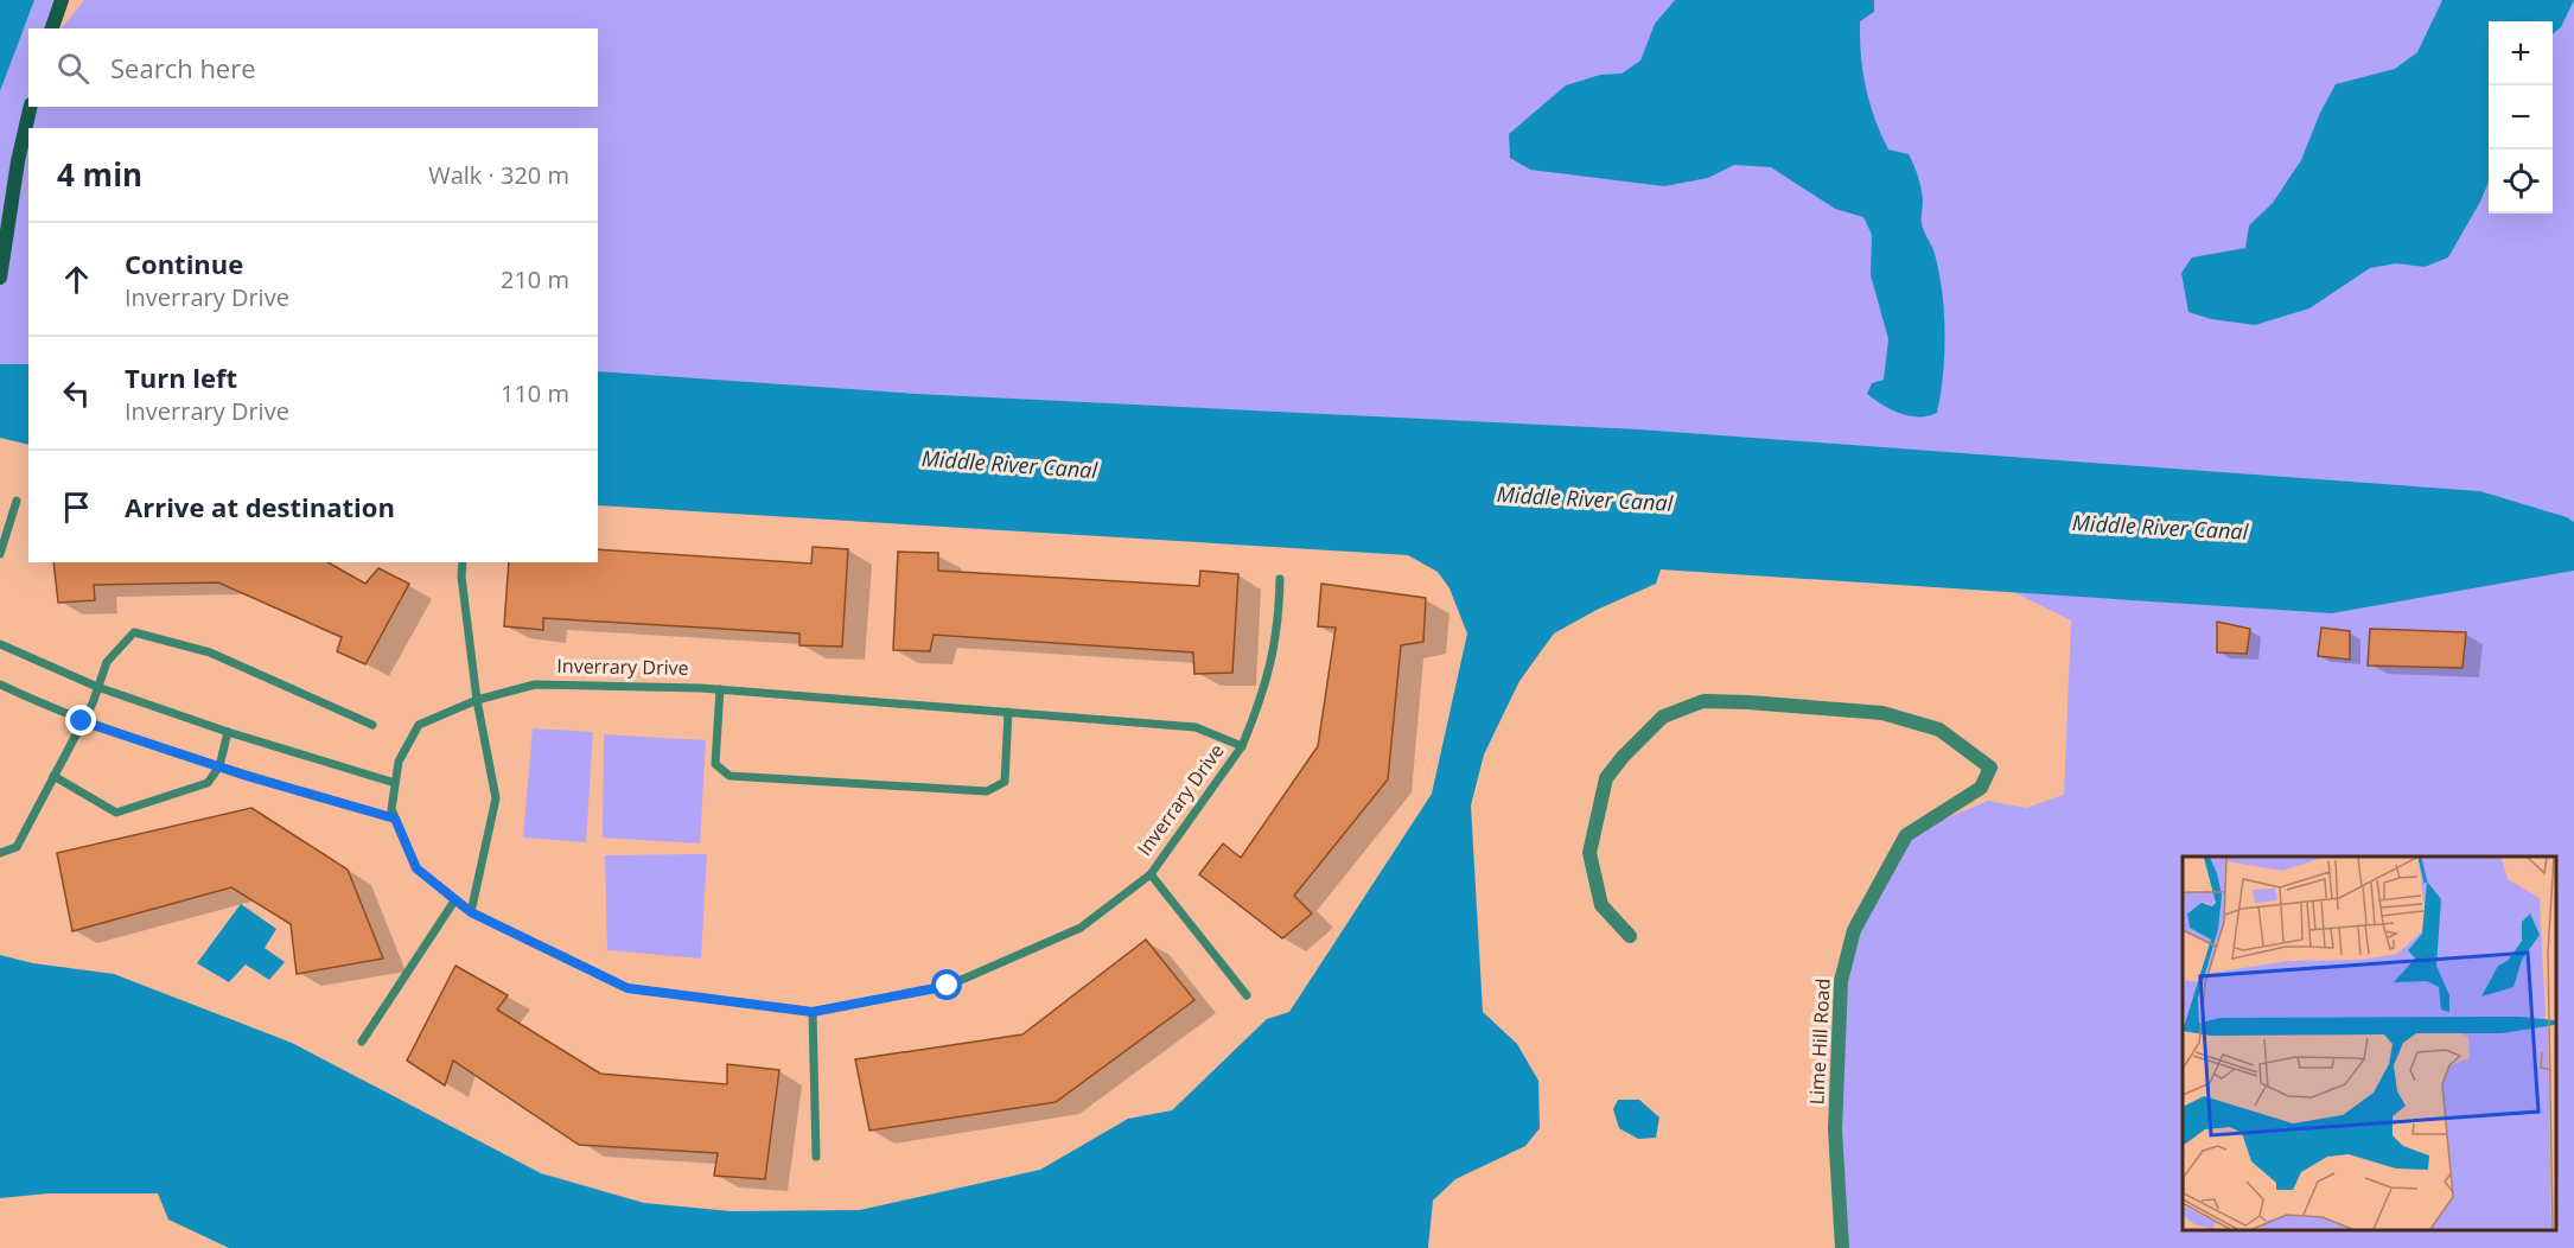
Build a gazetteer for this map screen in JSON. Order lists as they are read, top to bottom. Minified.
{"streets":{"street":["Lime Hill Road"],"lane":["Inverrary Drive"]},"water":["Middle River Canal"],"page":{"map_buttons":["+","−"],"search":"Search here","heading":["4 min","Walk · 320 m"],"list":[["Continue","Inverrary Drive","210 m"],["Turn left","Inverrary Drive","110 m"],"Arrive at destination"]}}
